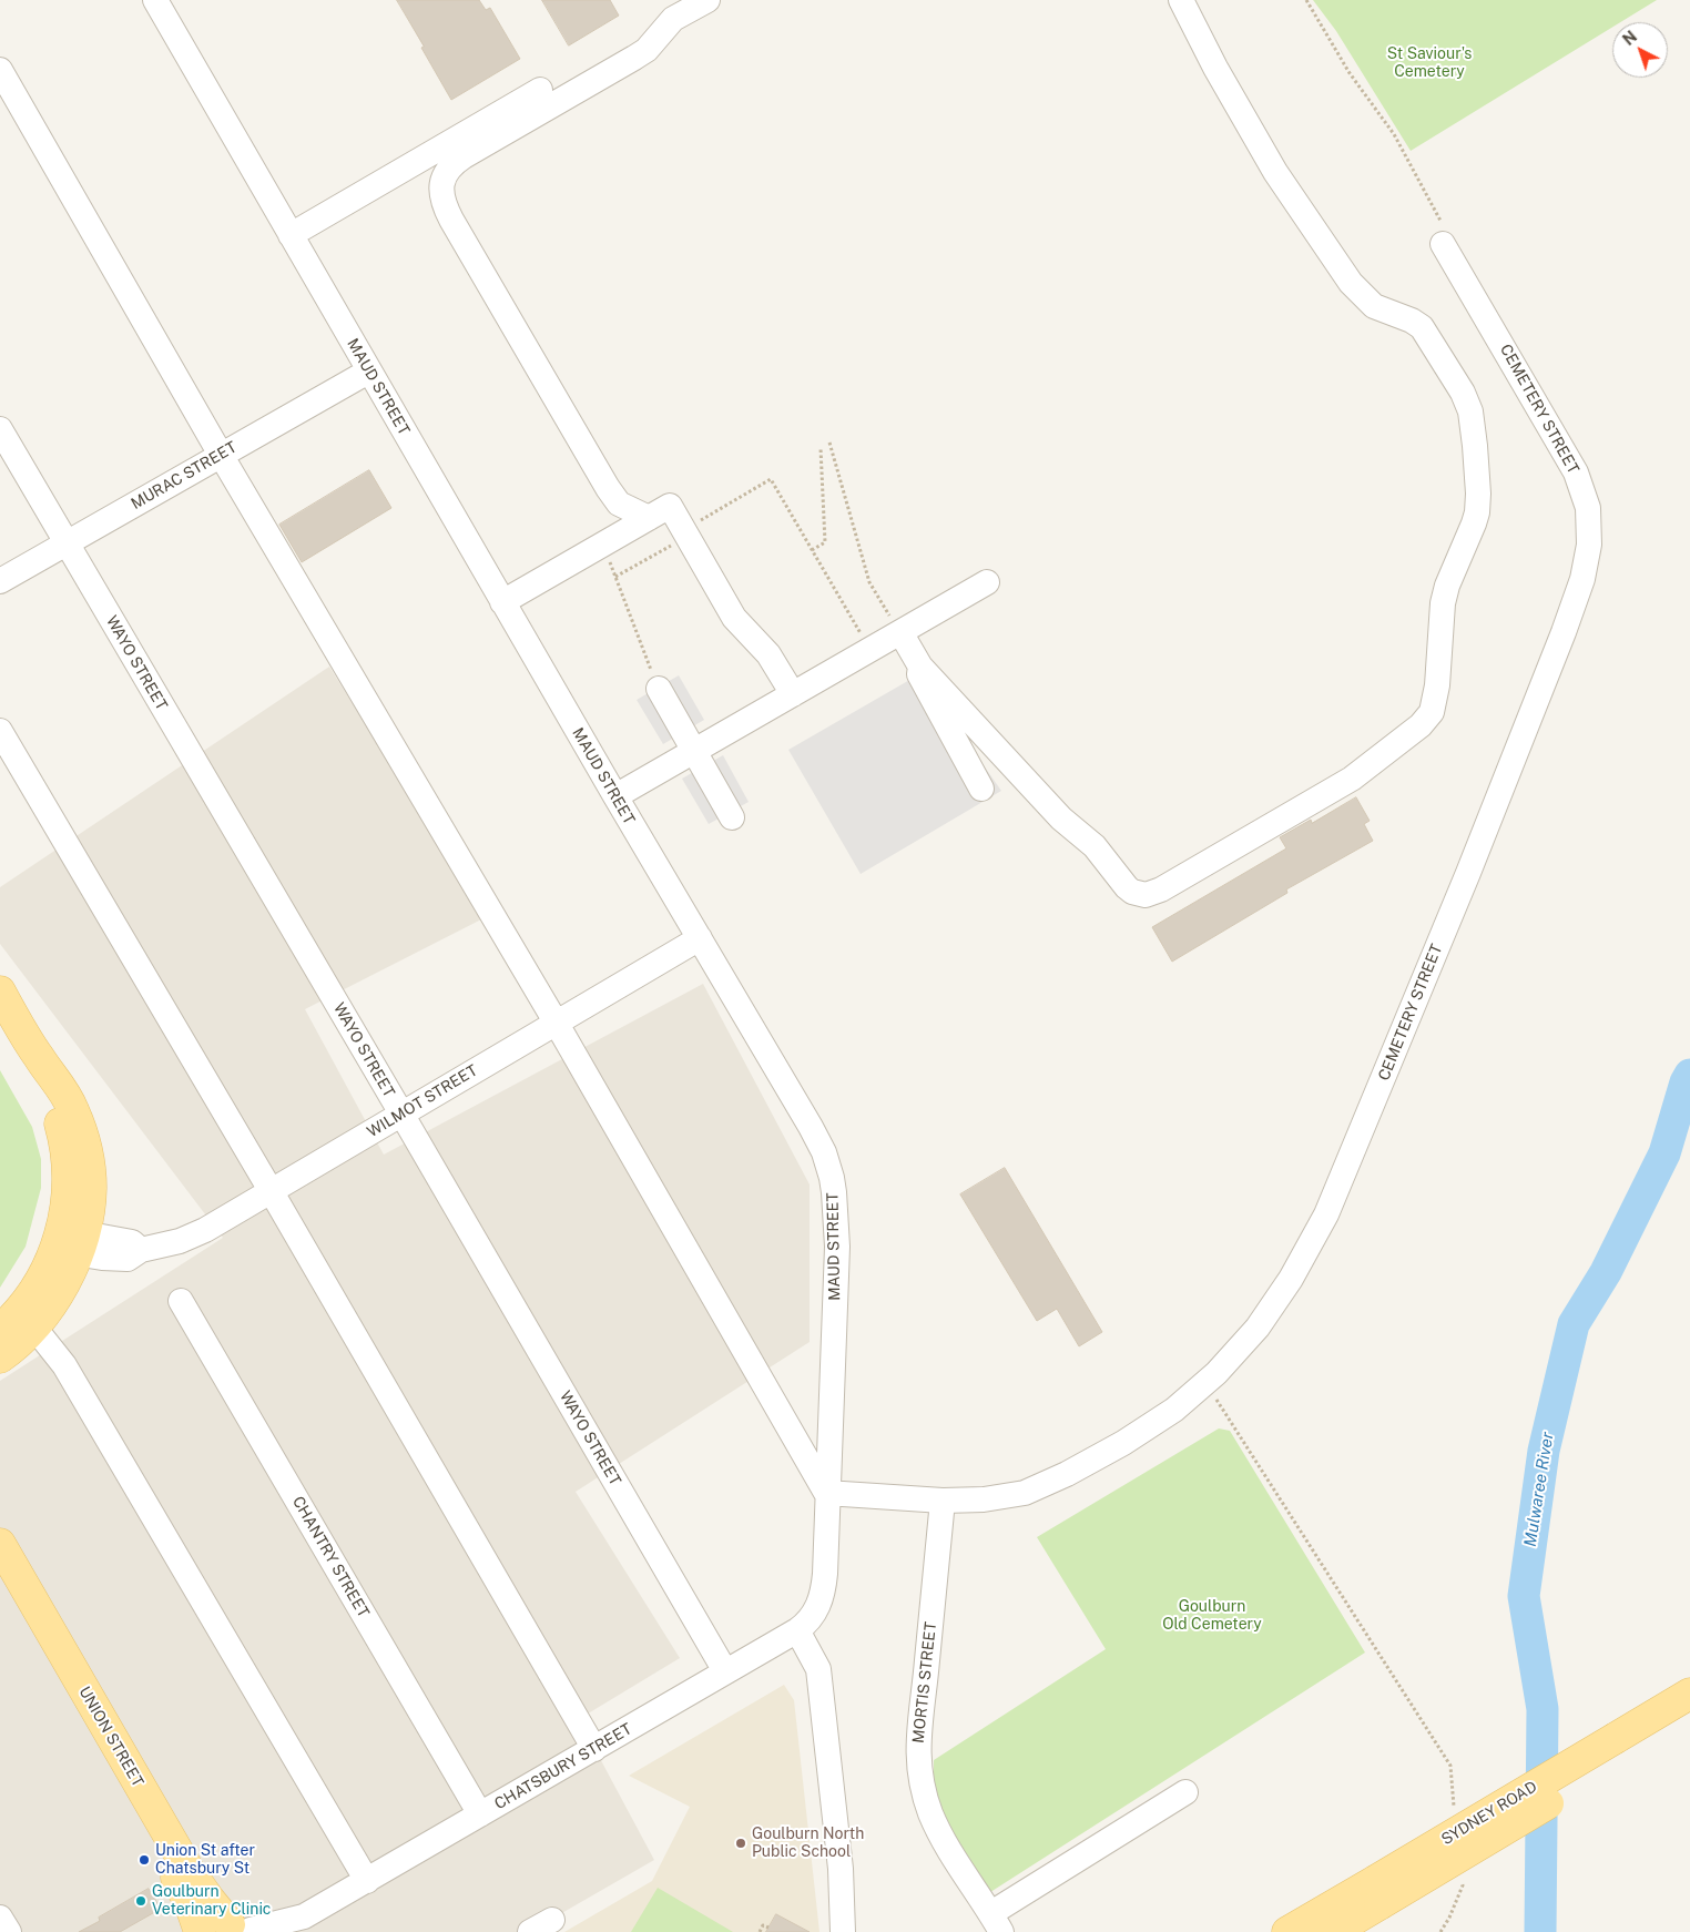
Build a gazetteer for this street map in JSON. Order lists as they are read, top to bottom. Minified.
{"streets":{"main road":["UNION STREET","SYDNEY ROAD"],"street":["MAUD STREET","CEMETERY STREET","MURAC STREET","WAYO STREET","WILMOT STREET","CHANTRY STREET","MORTIS STREET","CHATSBURY STREET"]},"crossings":[["MAUD STREET","CEMETERY STREET"],["MAUD STREET","MURAC STREET"],["MAUD STREET","WILMOT STREET"],["MAUD STREET","CHATSBURY STREET"],["CEMETERY STREET","MORTIS STREET"],["MURAC STREET","WAYO STREET"],["WAYO STREET","WILMOT STREET"],["WAYO STREET","CHATSBURY STREET"],["CHANTRY STREET","CHATSBURY STREET"],["UNION STREET","CHATSBURY STREET"]],"water":["Mulwaree River"],"parks":["St Saviour's Cemetery","Goulburn Old Cemetery"],"places":["Goulburn North Public School","Union St after Chatsbury St","Goulburn Veterinary Clinic"],"north":"top left"}
